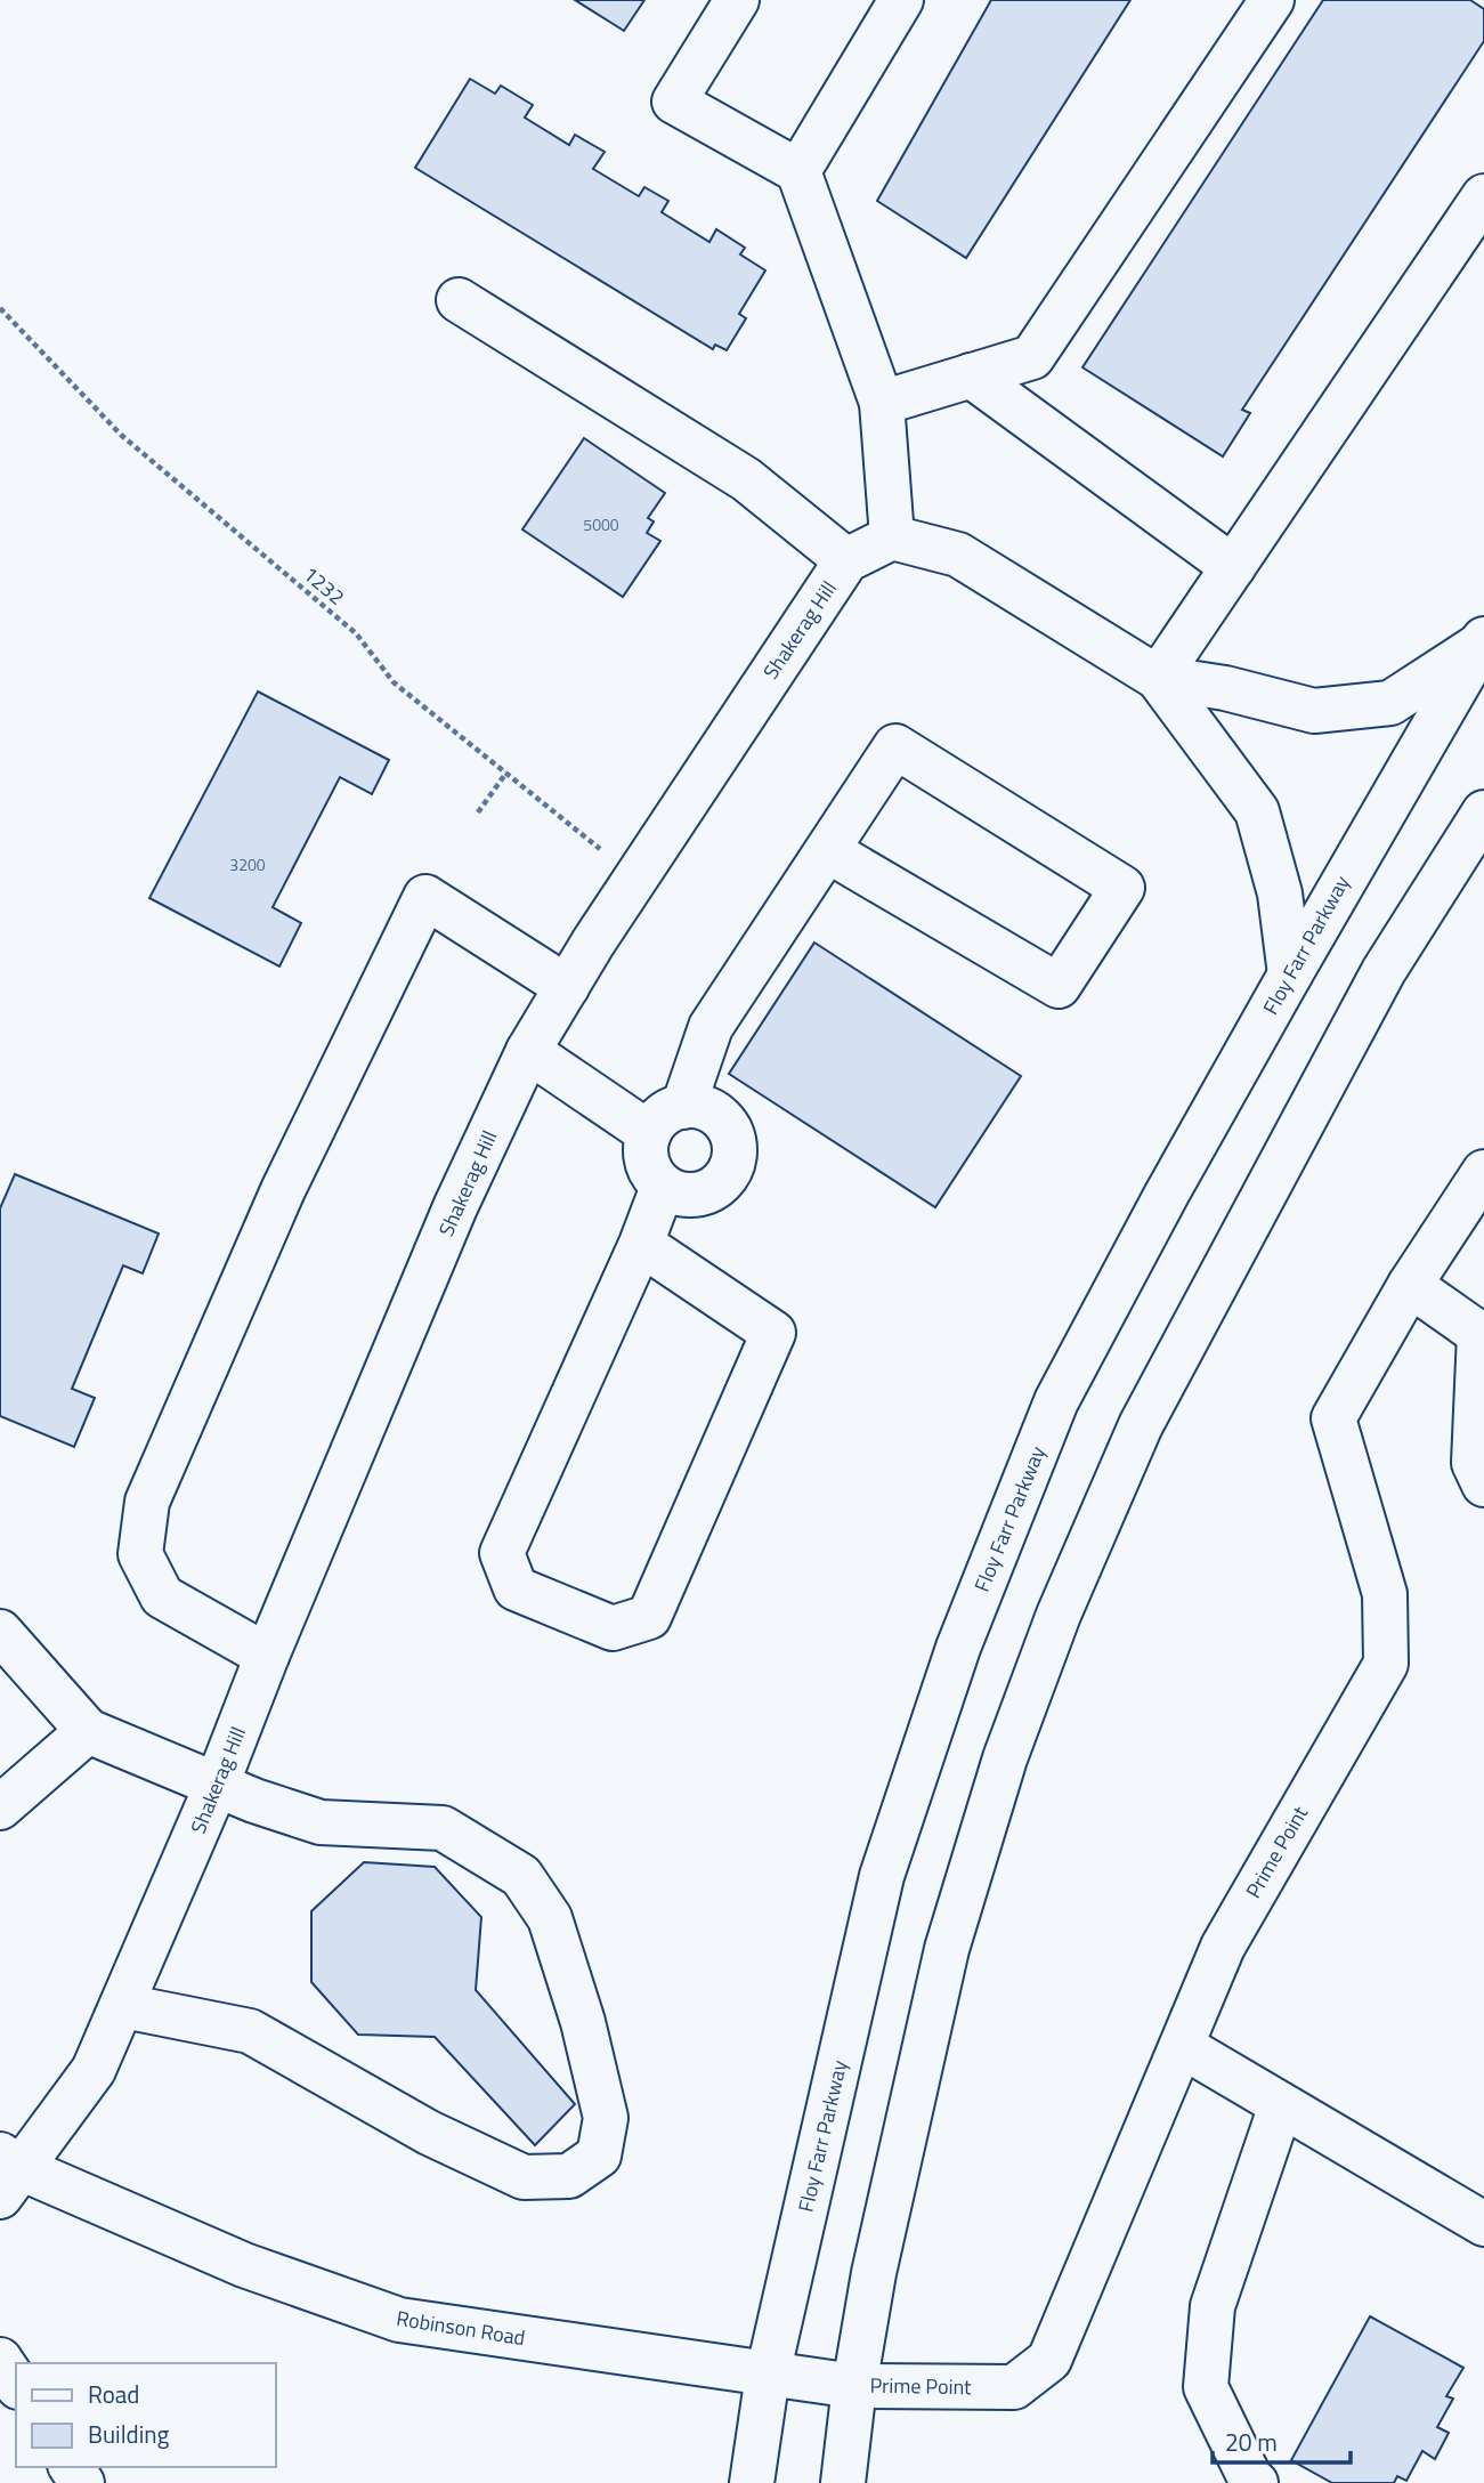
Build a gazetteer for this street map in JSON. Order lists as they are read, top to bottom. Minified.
{"streets":{"street":["Shakerag Hill","Floy Farr Parkway","Prime Point","Robinson Road"],"path":["1232"]},"crossings":[["1232","Shakerag Hill"],["Shakerag Hill","Robinson Road"],["Floy Farr Parkway","Robinson Road"],["Prime Point","Robinson Road"]],"house_numbers":["5000","3200"],"legend":["Road","Building"],"scale_bar":"20 m"}
